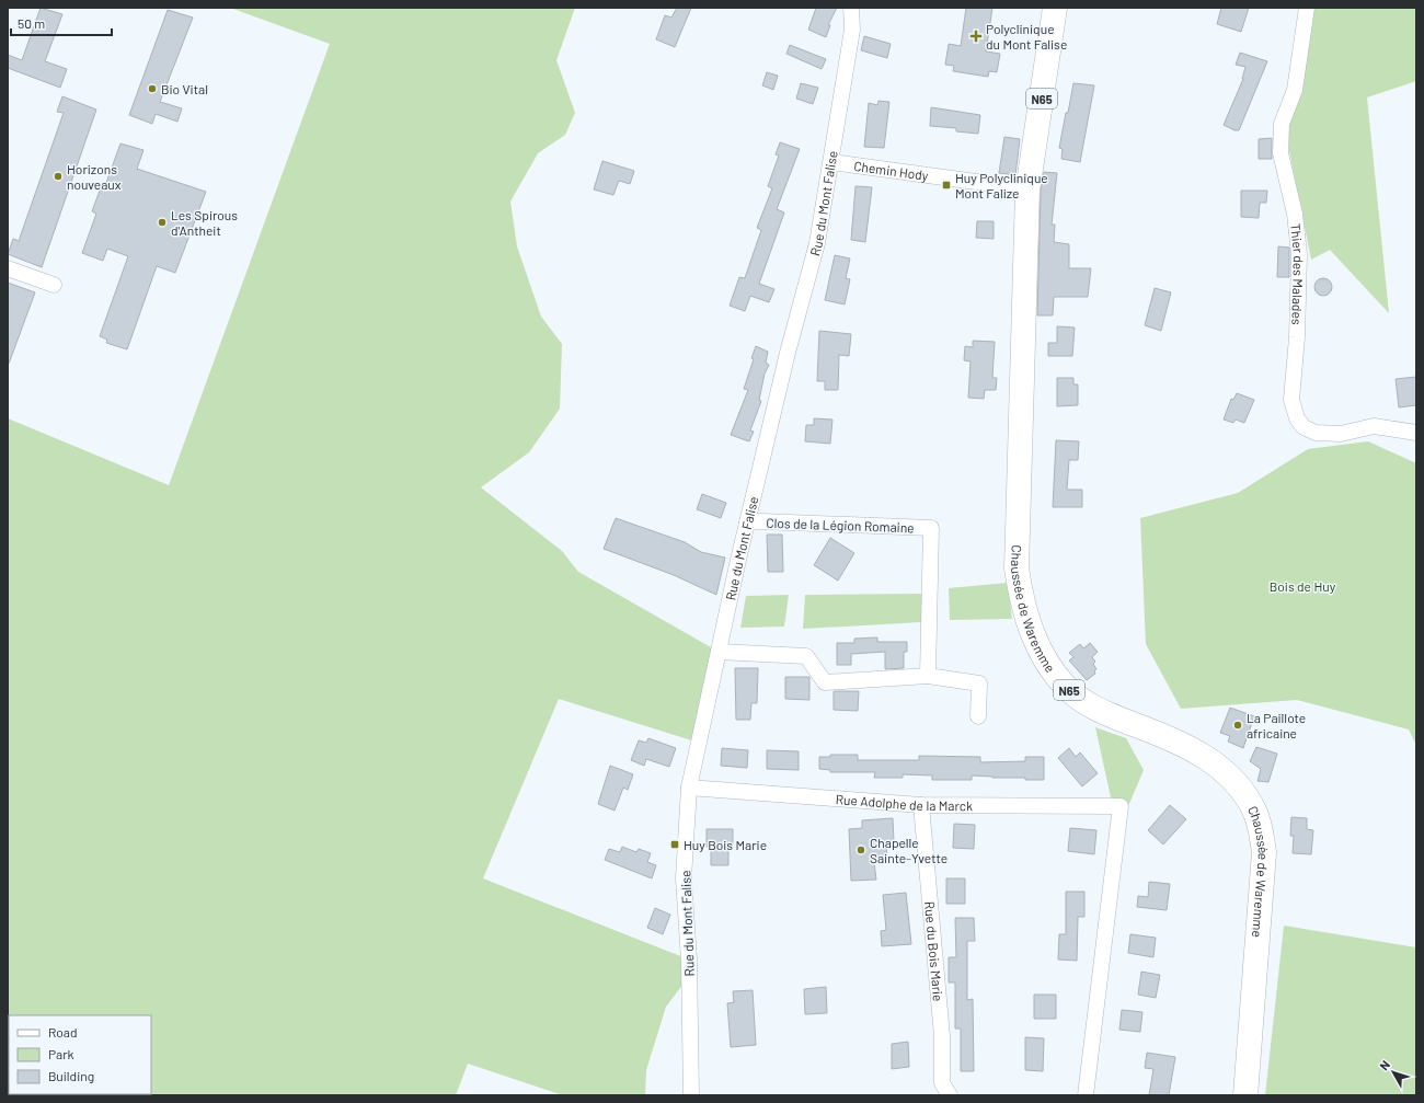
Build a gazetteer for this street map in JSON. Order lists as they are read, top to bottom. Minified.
{"streets":{"main road":["N65","Chaussée de Waremme"],"street":["Chemin Hody","Rue du Mont Falise","Thier des Malades","Clos de la Légion Romaine","Rue Adolphe de la Marck","Rue du Bois Marie"]},"crossings":[["Chemin Hody","Rue du Mont Falise"],["Chemin Hody","Chaussée de Waremme"],["Rue du Mont Falise","Clos de la Légion Romaine"],["Rue du Mont Falise","Rue Adolphe de la Marck"],["Rue Adolphe de la Marck","Rue du Bois Marie"]],"parks":["Bois de Huy"],"places":{"health":["Polyclinique du Mont Falise"],"other":["Bio Vital","Horizons nouveaux","Les Spirous d'Antheit","La Paillote africaine","Chapelle Sainte-Yvette"],"transit":["Huy Polyclinique Mont Falize","Huy Bois Marie"]},"legend":["Road","Park","Building"],"scale_bar":"50 m","north":"top left"}
